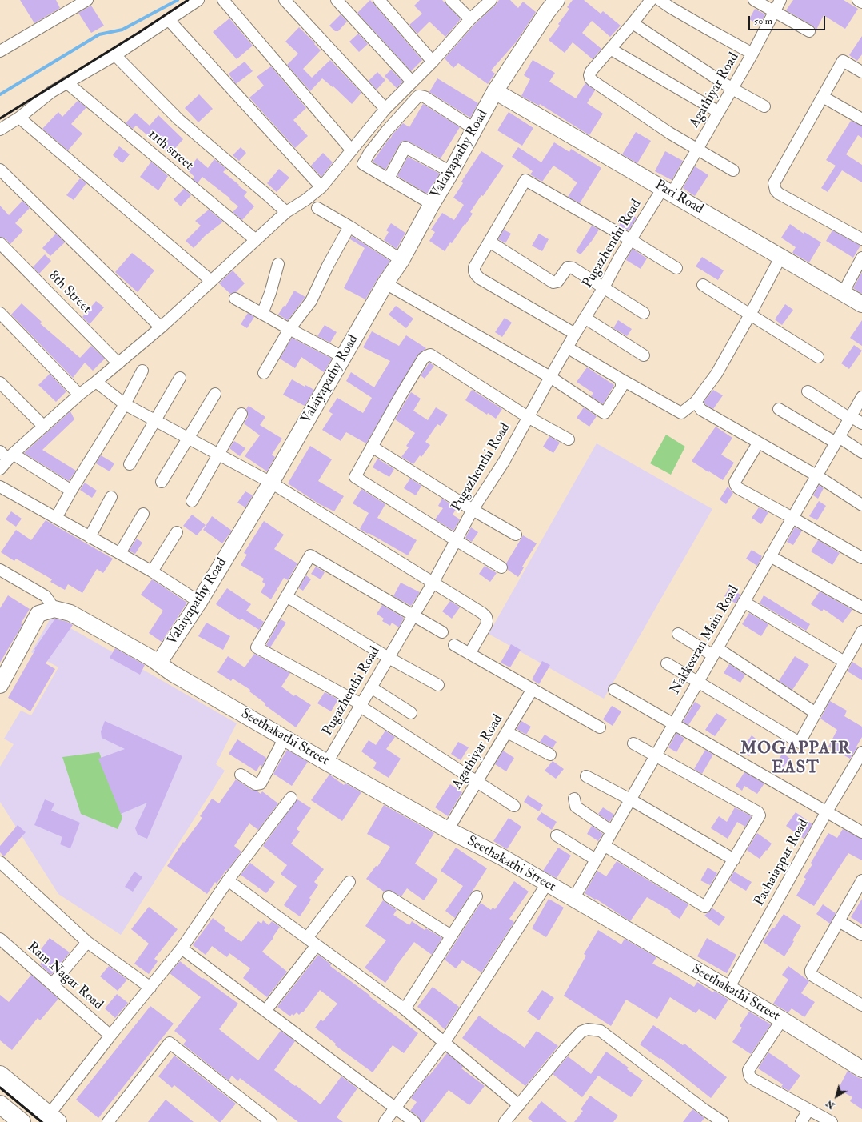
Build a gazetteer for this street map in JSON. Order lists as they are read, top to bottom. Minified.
{"streets":{"main road":["Valaiyapathy Road","Pari Road","Seethakathi Street"],"street":["Agathiyar Road","11th street","Pugazhenthi Road","8th Street","Nakkeeran Main Road","Pachaiappar Road","Ram Nagar Road"]},"crossings":[["Agathiyar Road","Pari Road"],["Agathiyar Road","Pugazhenthi Road"],["Agathiyar Road","Seethakathi Street"],["Valaiyapathy Road","Pari Road"],["Valaiyapathy Road","Seethakathi Street"],["Pari Road","Pugazhenthi Road"],["Pugazhenthi Road","Seethakathi Street"],["Nakkeeran Main Road","Seethakathi Street"],["Seethakathi Street","Pachaiappar Road"]],"districts":["MOGAPPAIR EAST"],"scale_bar":"50 m","north":"bottom left"}
